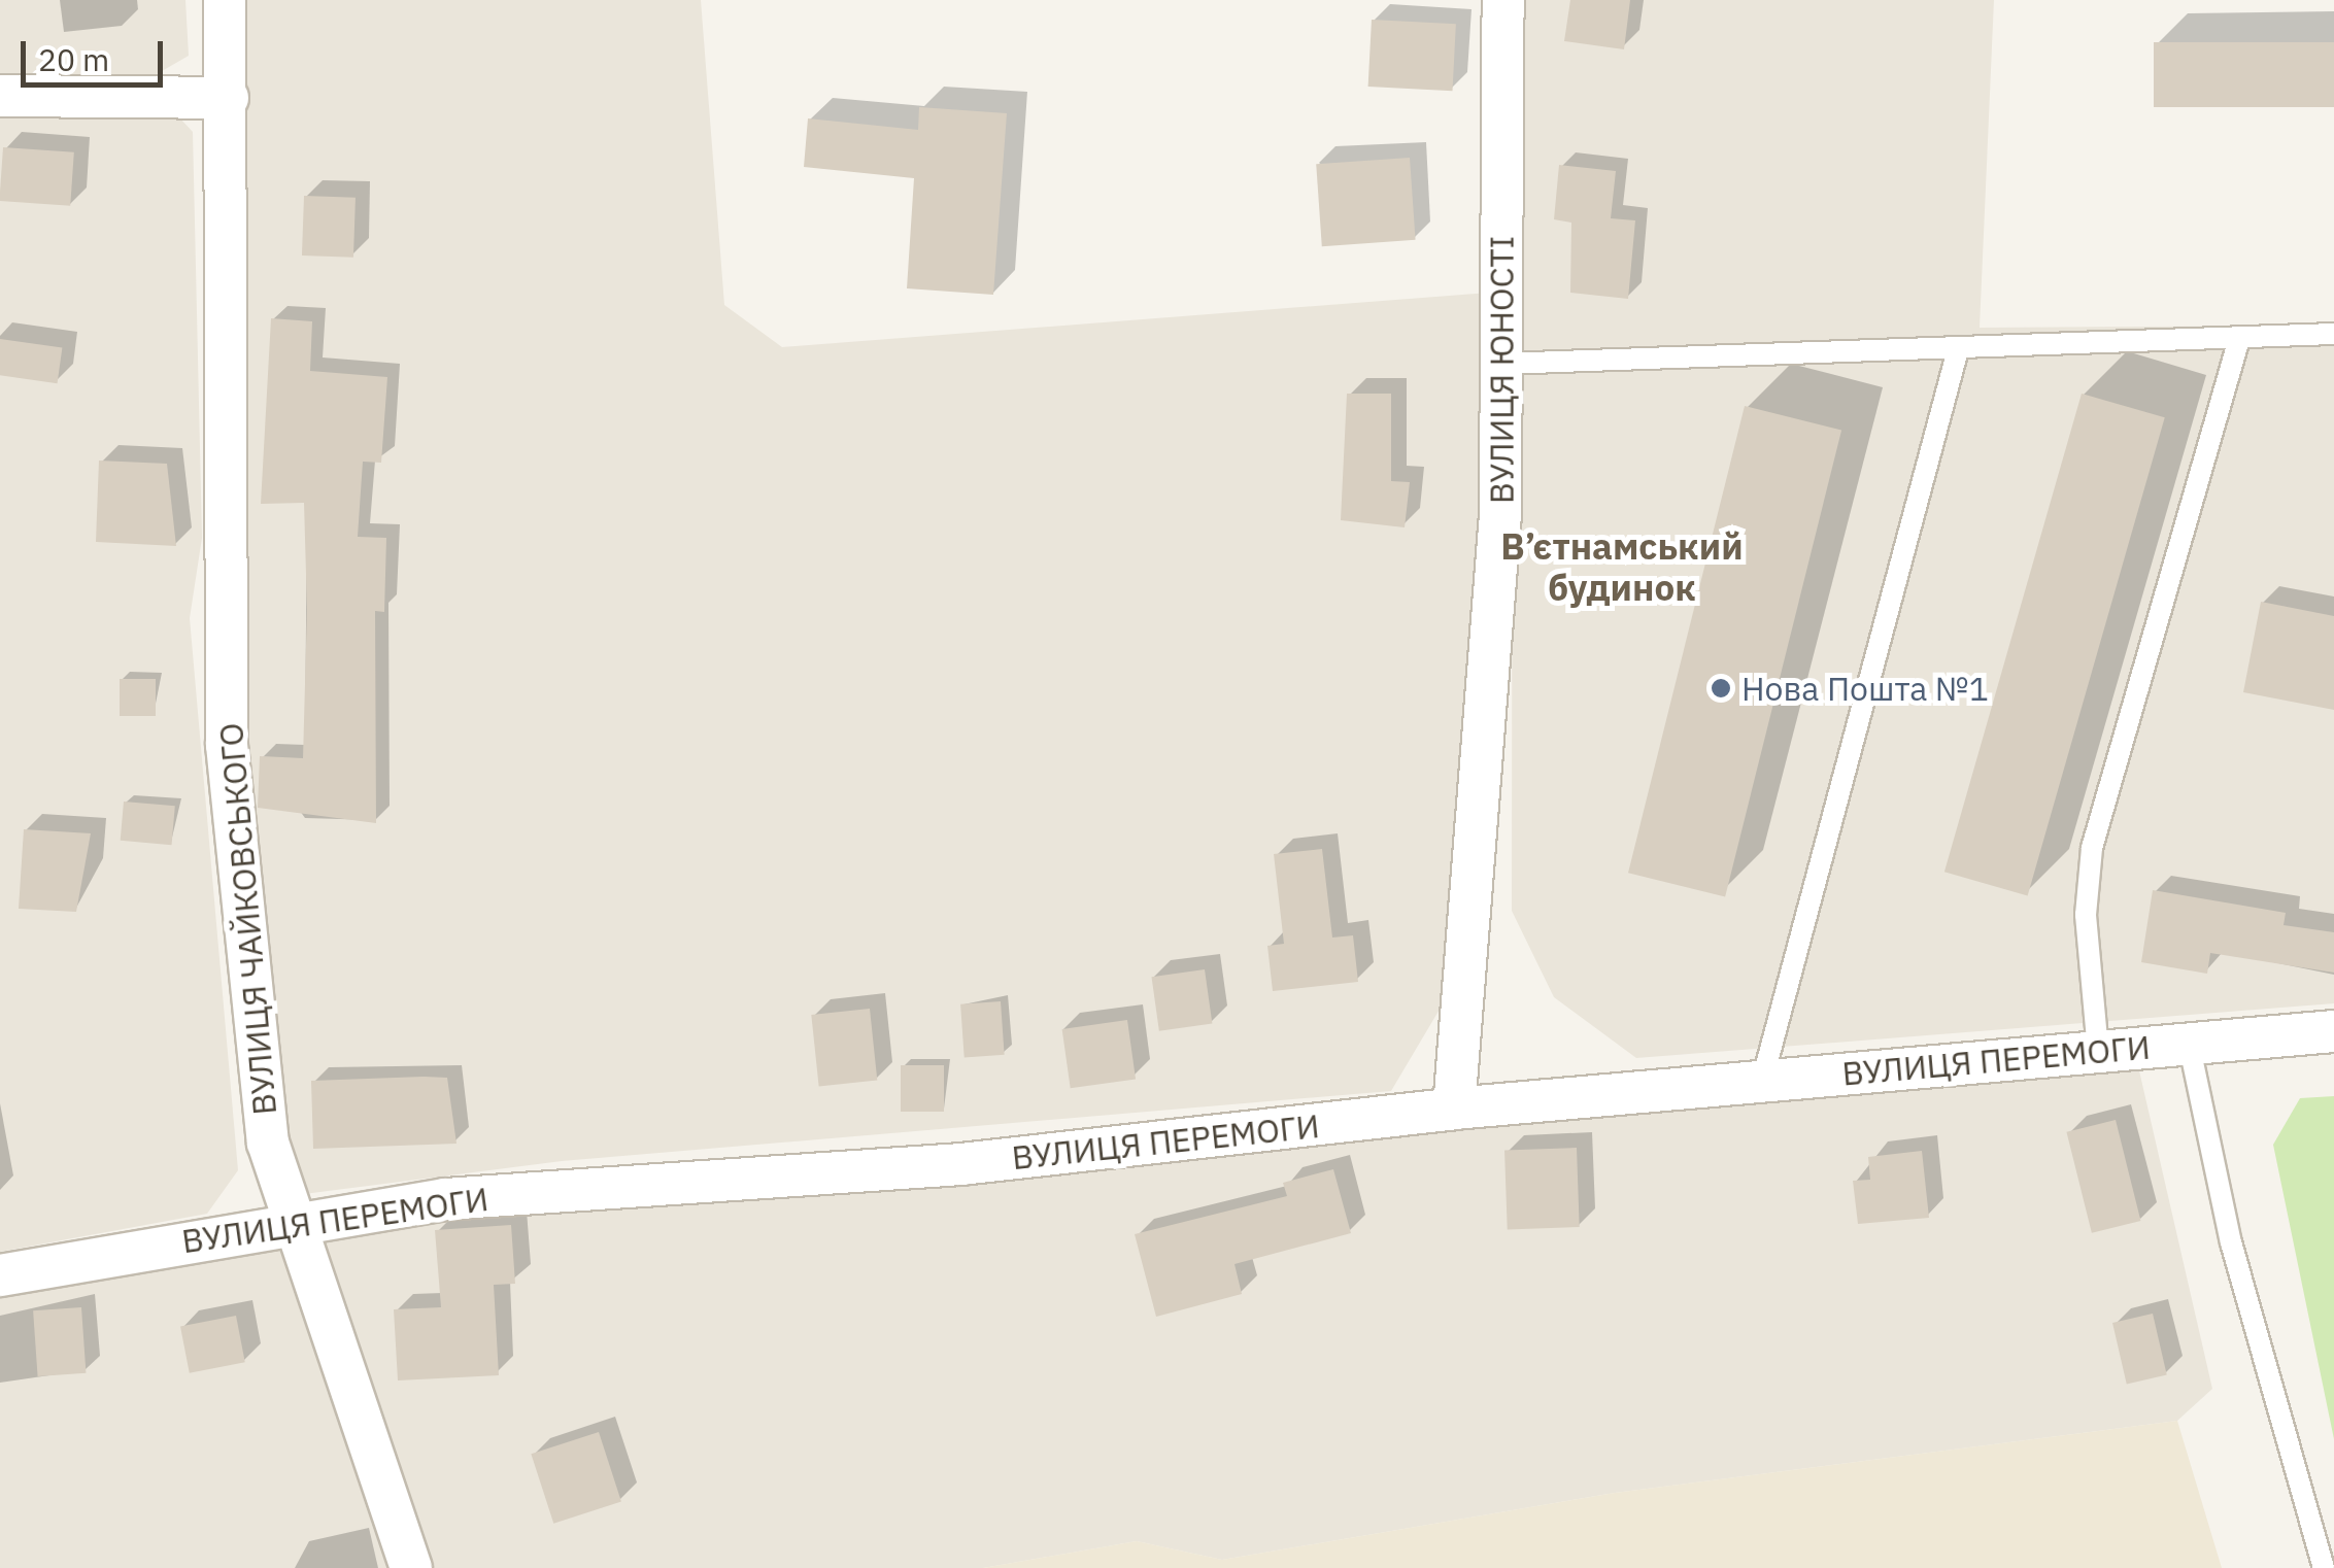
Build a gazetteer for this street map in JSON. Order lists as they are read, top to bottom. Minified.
{"streets":{"street":["ВУЛИЦЯ ЮНОСТІ","ВУЛИЦЯ ЧАЙКОВСЬКОГО","ВУЛИЦЯ ПЕРЕМОГИ"]},"crossings":[["ВУЛИЦЯ ЮНОСТІ","ВУЛИЦЯ ПЕРЕМОГИ"],["ВУЛИЦЯ ЧАЙКОВСЬКОГО","ВУЛИЦЯ ПЕРЕМОГИ"]],"districts":["В’єтнамський будинок"],"places":["Нова Пошта №1"],"scale_bar":"20 m"}
